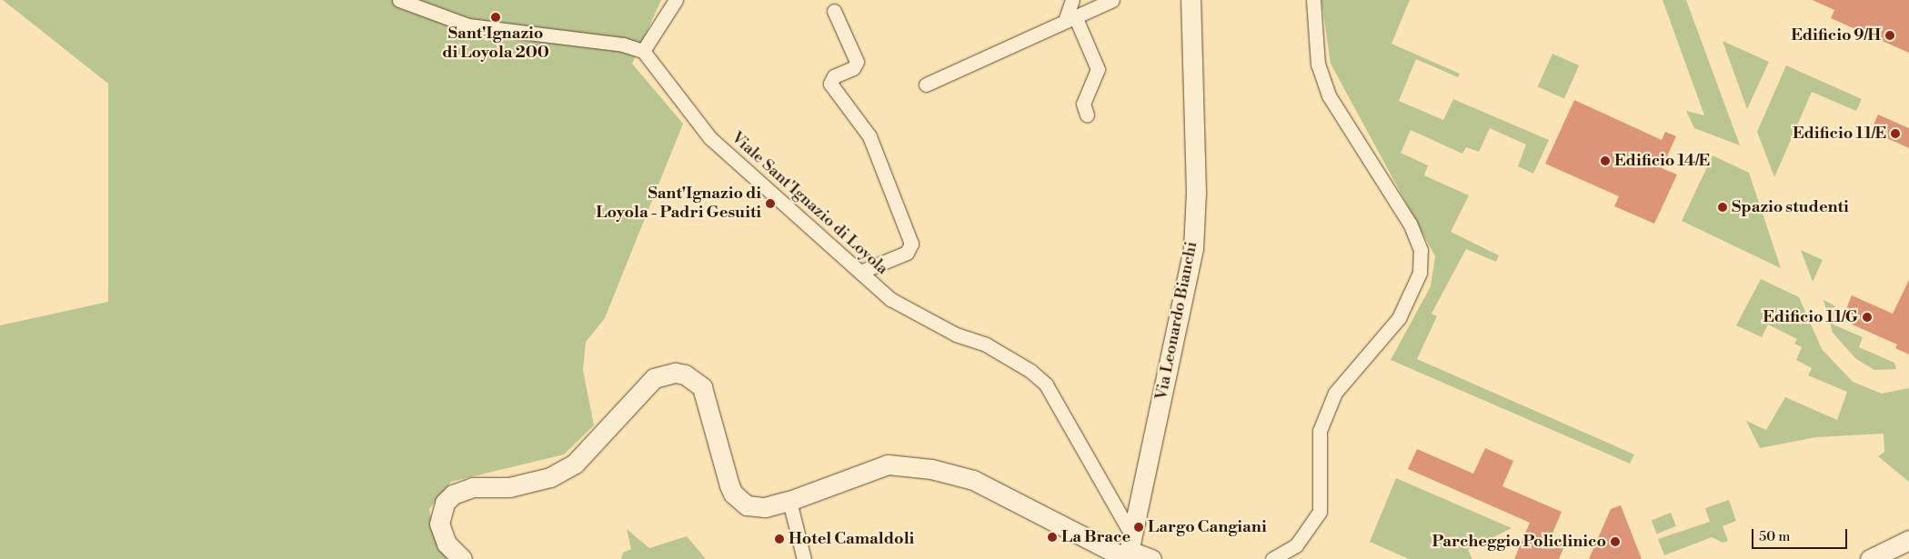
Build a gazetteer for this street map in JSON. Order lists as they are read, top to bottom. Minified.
{"streets":{"main road":["Via Leonardo Bianchi"],"street":["Viale Sant'Ignazio di Loyola"]},"crossings":[["Viale Sant'Ignazio di Loyola","Via Leonardo Bianchi"]],"places":["Sant'Ignazio di Loyola 200","Edificio 9/H","Edificio 11/E","Edificio 14/E","Sant'Ignazio di Loyola - Padri Gesuiti","Spazio studenti","Edificio 11/G","Largo Cangiani","La Brace","Hotel Camaldoli","Parcheggio Policlinico"],"scale_bar":"50 m"}
